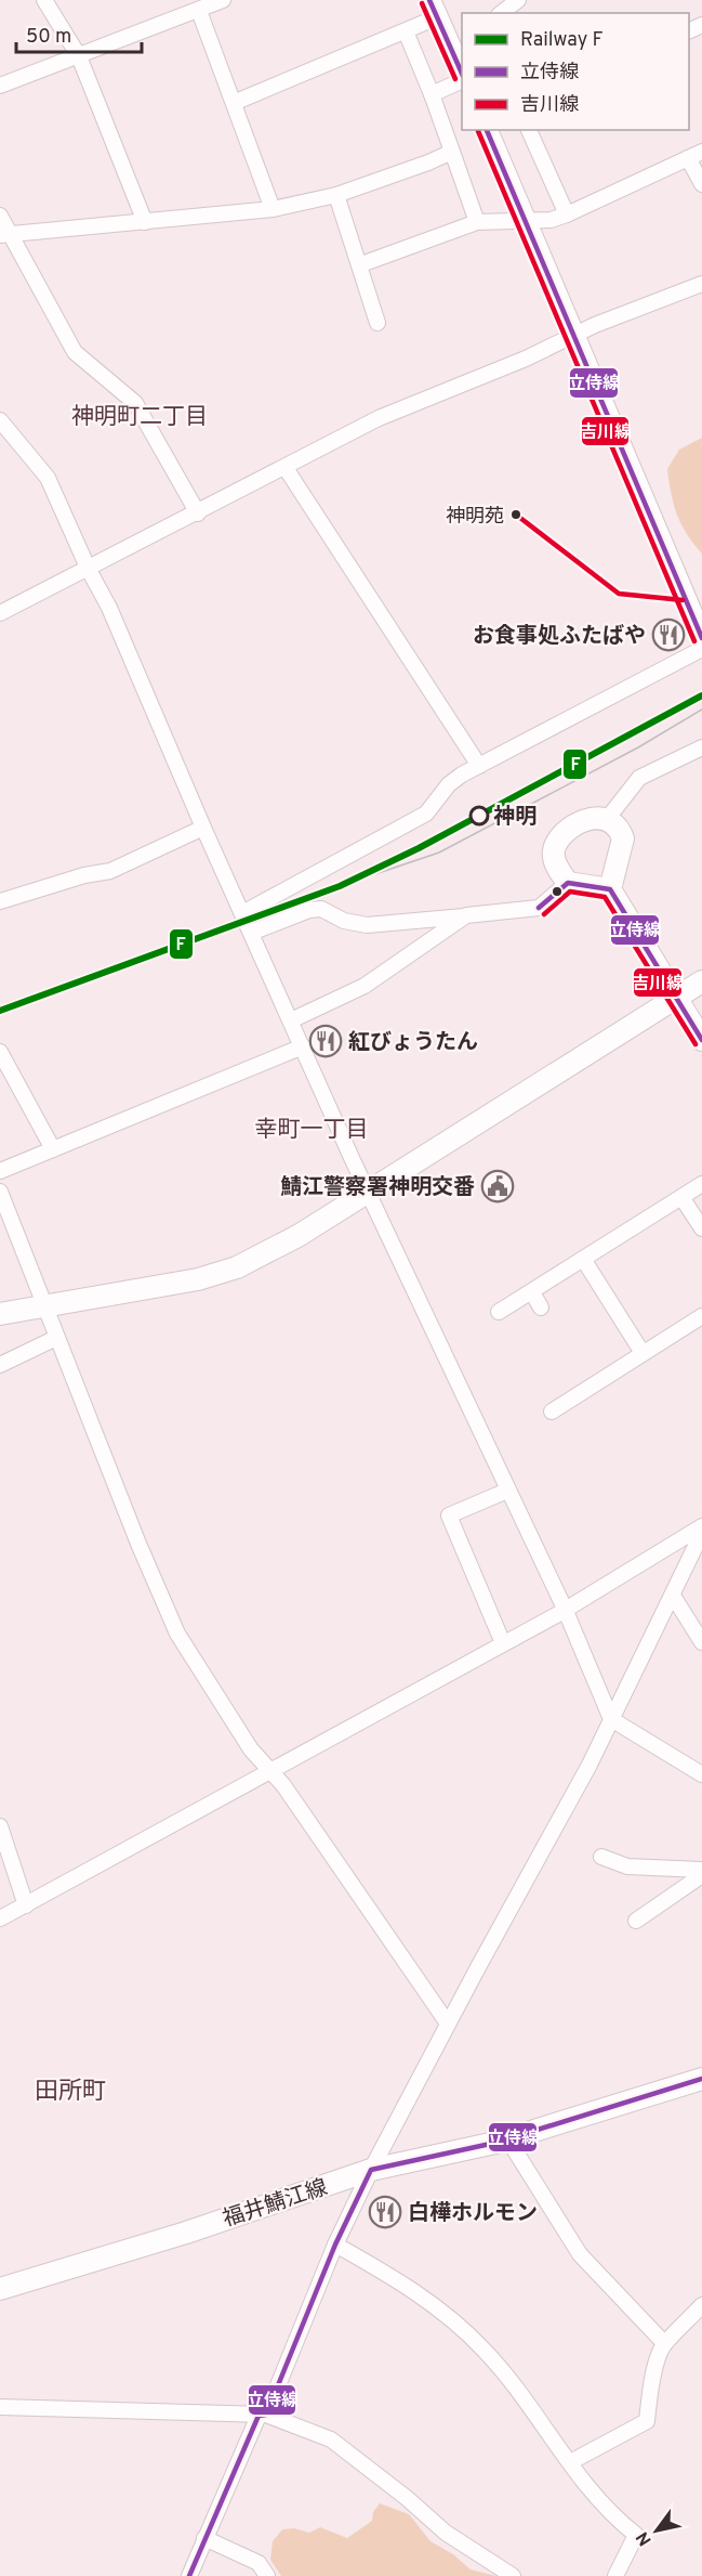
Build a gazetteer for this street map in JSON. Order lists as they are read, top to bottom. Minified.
{"streets":{"street":["福井鯖江線"]},"districts":["神明町二丁目","幸町一丁目","田所町"],"places":{"other":["神明苑","神明"],"restaurant":["お食事処ふたばや","紅びょうたん","白樺ホルモン"],"public building":["鯖江警察署神明交番"]},"lines":["transit line 立侍線","transit line 吉川線","rail line F"],"legend":["Railway F","立侍線","吉川線"],"scale_bar":"50 m","north":"bottom left"}
